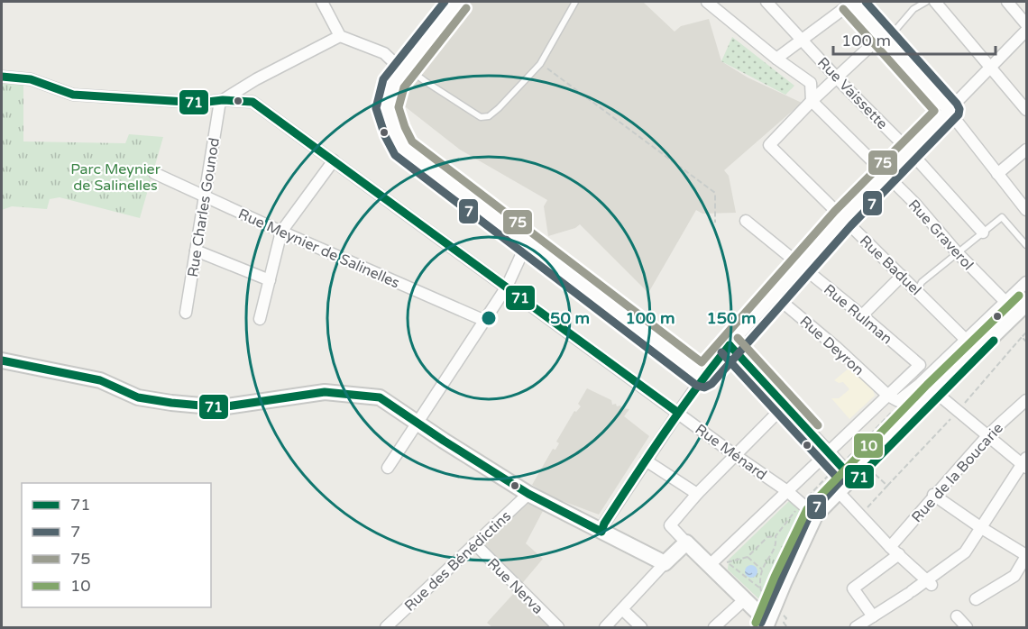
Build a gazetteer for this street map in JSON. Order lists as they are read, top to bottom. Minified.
{"streets":{"street":["Rue Vaissette","Rue Charles Gounod","Rue Graverol","Rue Meynier de Salinelles","Rue Baduel","Rue Rulman","Rue Deyron","Rue Ménard","Rue de la Boucarie","Rue des Bénédictins","Rue Nerva"]},"crossings":[["Rue Charles Gounod","Rue Meynier de Salinelles"],["Rue Graverol","Rue Baduel"],["Rue Rulman","Rue Deyron"],["Rue des Bénédictins","Rue Nerva"]],"parks":["Parc Meynier de Salinelles"],"lines":["transit line 7","transit line 75","transit line 71","transit line 10"],"legend":["71","7","75","10"],"scale_bar":"100 m","rings":["50 m","100 m","150 m"]}
